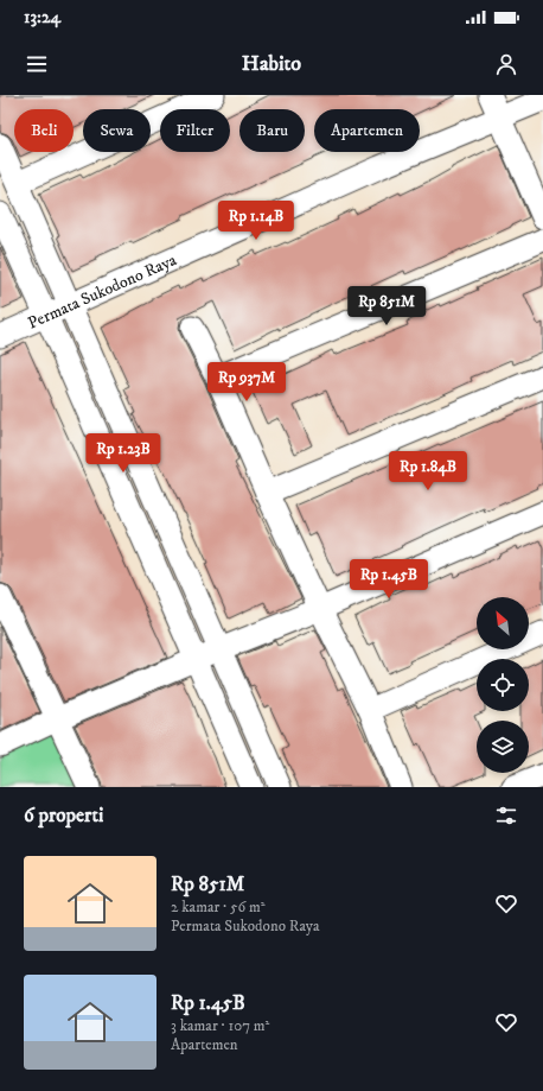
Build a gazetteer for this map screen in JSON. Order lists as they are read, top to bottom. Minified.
{"streets":{"street":["Permata Sukodono Raya"]},"north":"top left","page":{"status":"13:24","header":"Habito","chip":["Beli","Sewa","Filter","Baru","Apartemen"],"price":["Rp 1.14B","Rp 851M","Rp 937M","Rp 1.23B","Rp 1.84B","Rp 1.45B"],"heading":"6 properti","list":[{"name":"Rp 851M","note":"2 kamar · 56 m² · Permata Sukodono Raya"},{"name":"Rp 1.45B","note":"3 kamar · 107 m² · Apartemen"}]}}
